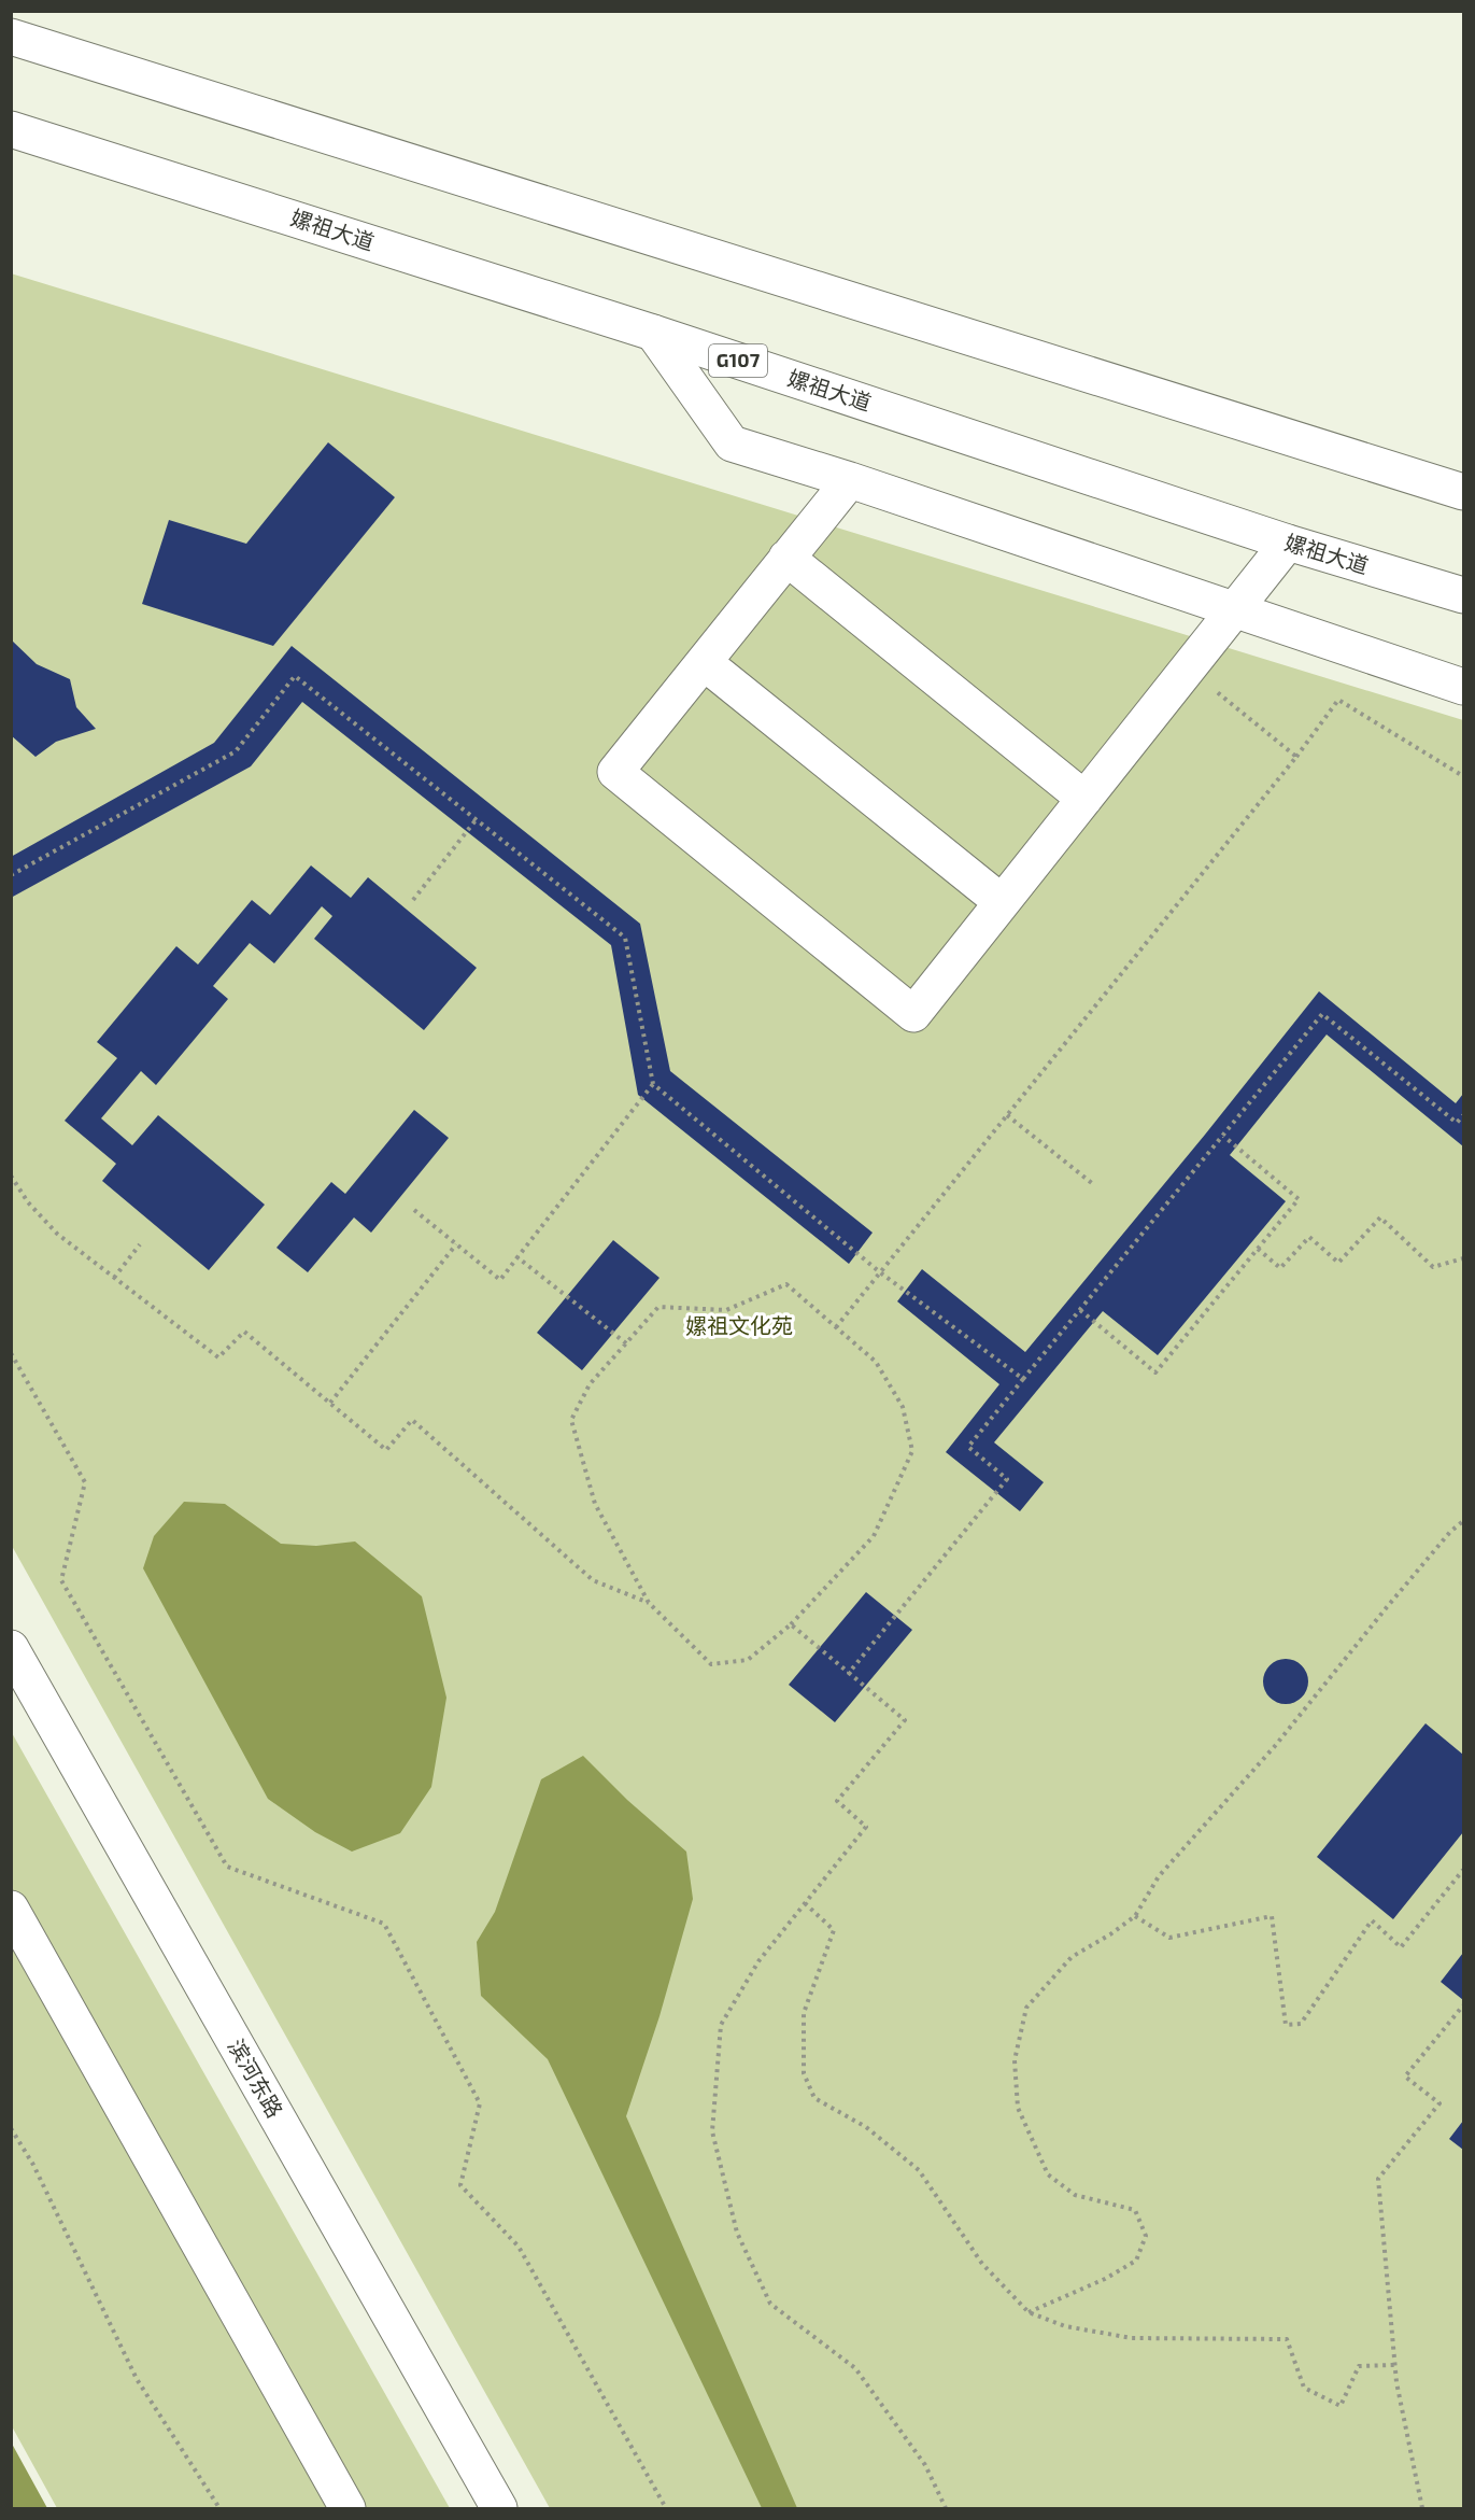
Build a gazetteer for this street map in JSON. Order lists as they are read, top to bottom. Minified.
{"streets":{"main road":["嫘祖大道","G107","滨河东路"]},"parks":["嫘祖文化苑"]}
